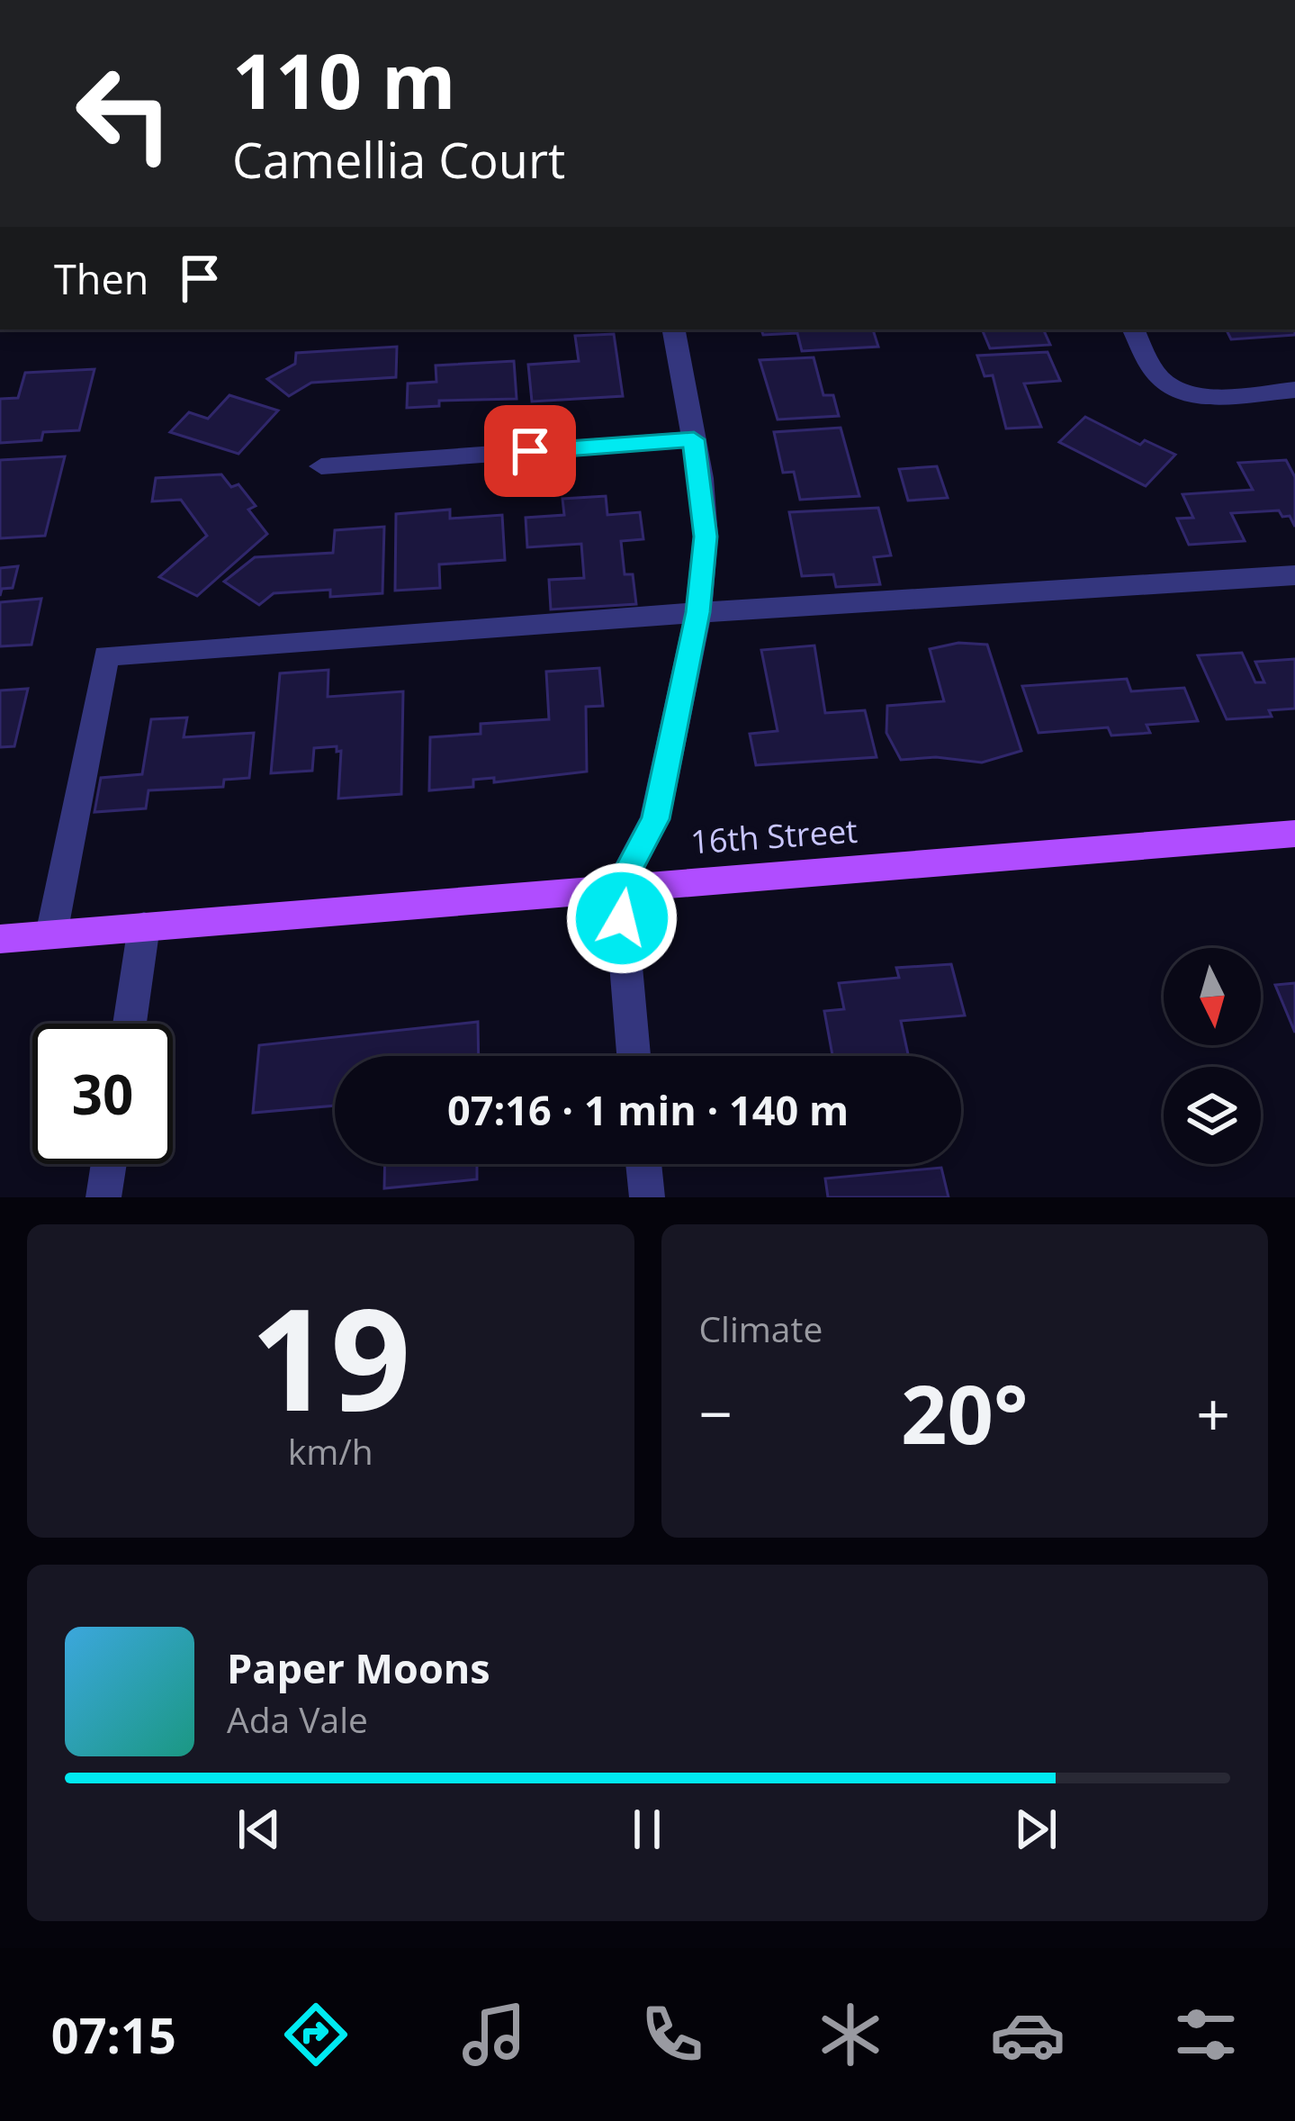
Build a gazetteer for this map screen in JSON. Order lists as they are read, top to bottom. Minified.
{"streets":{"main road":["16th Street"]},"north":"bottom","page":{"turn":["110 m","Camellia Court"],"then":"Then","limit":"30","trip":"07:16 · 1 min · 140 m","tile":[["19","km/h"],"Climate"],"heat":["−","20°","+"],"song":["Paper Moons","Ada Vale"],"tabs":"07:15"}}
